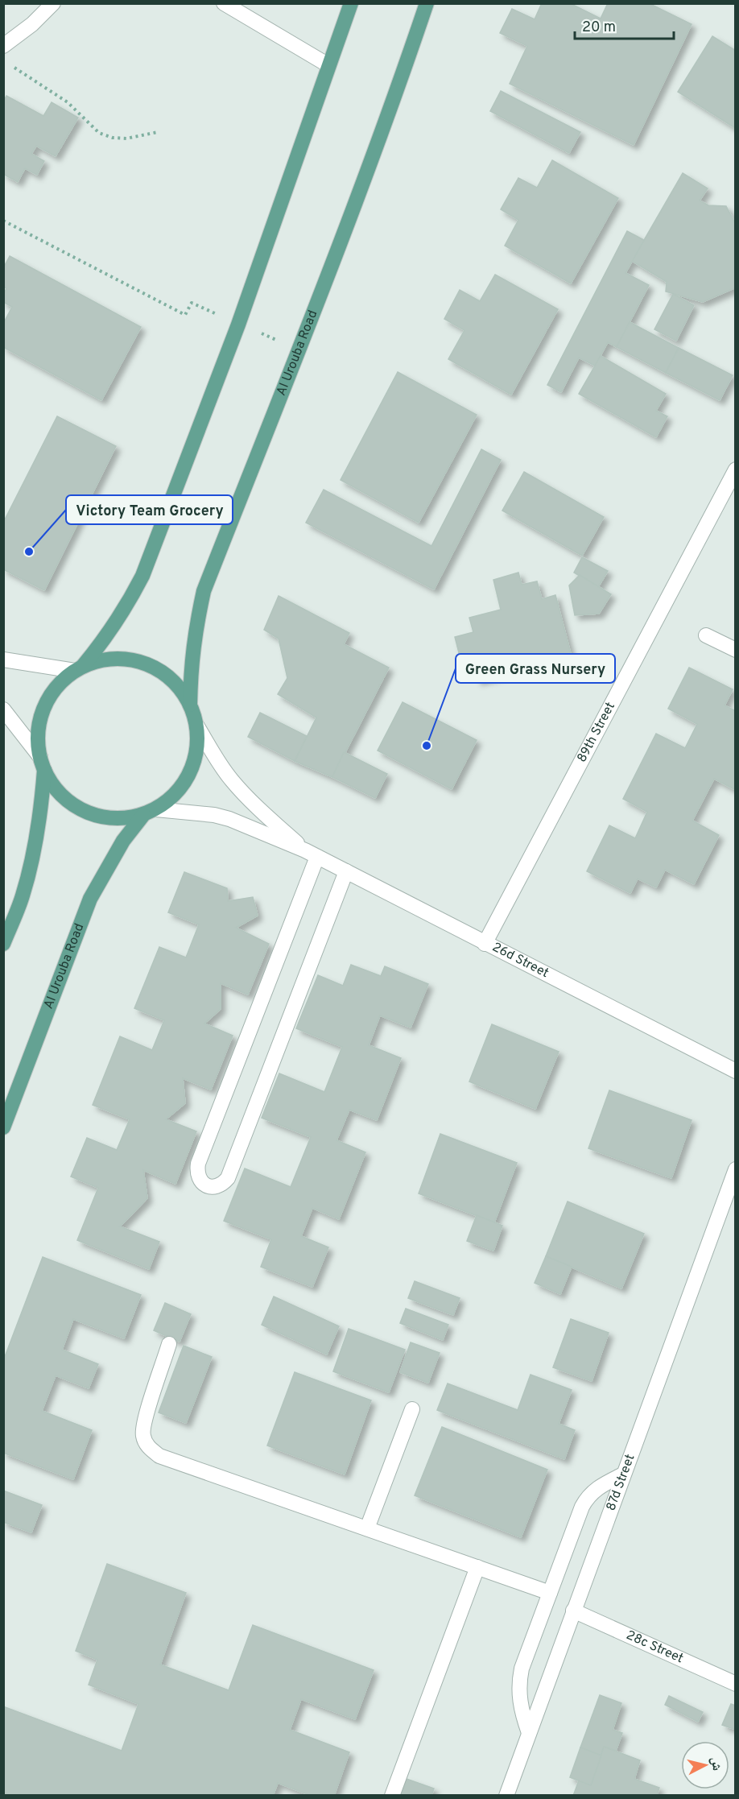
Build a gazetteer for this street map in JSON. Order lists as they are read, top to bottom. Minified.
{"streets":{"main road":["Al Urouba Road"],"street":["89th Street","26d Street","87d Street","28c Street"]},"crossings":[["Al Urouba Road","26d Street"],["89th Street","26d Street"],["87d Street","28c Street"]],"places":["Victory Team Grocery","Green Grass Nursery"],"scale_bar":"20 m","north":"right"}
